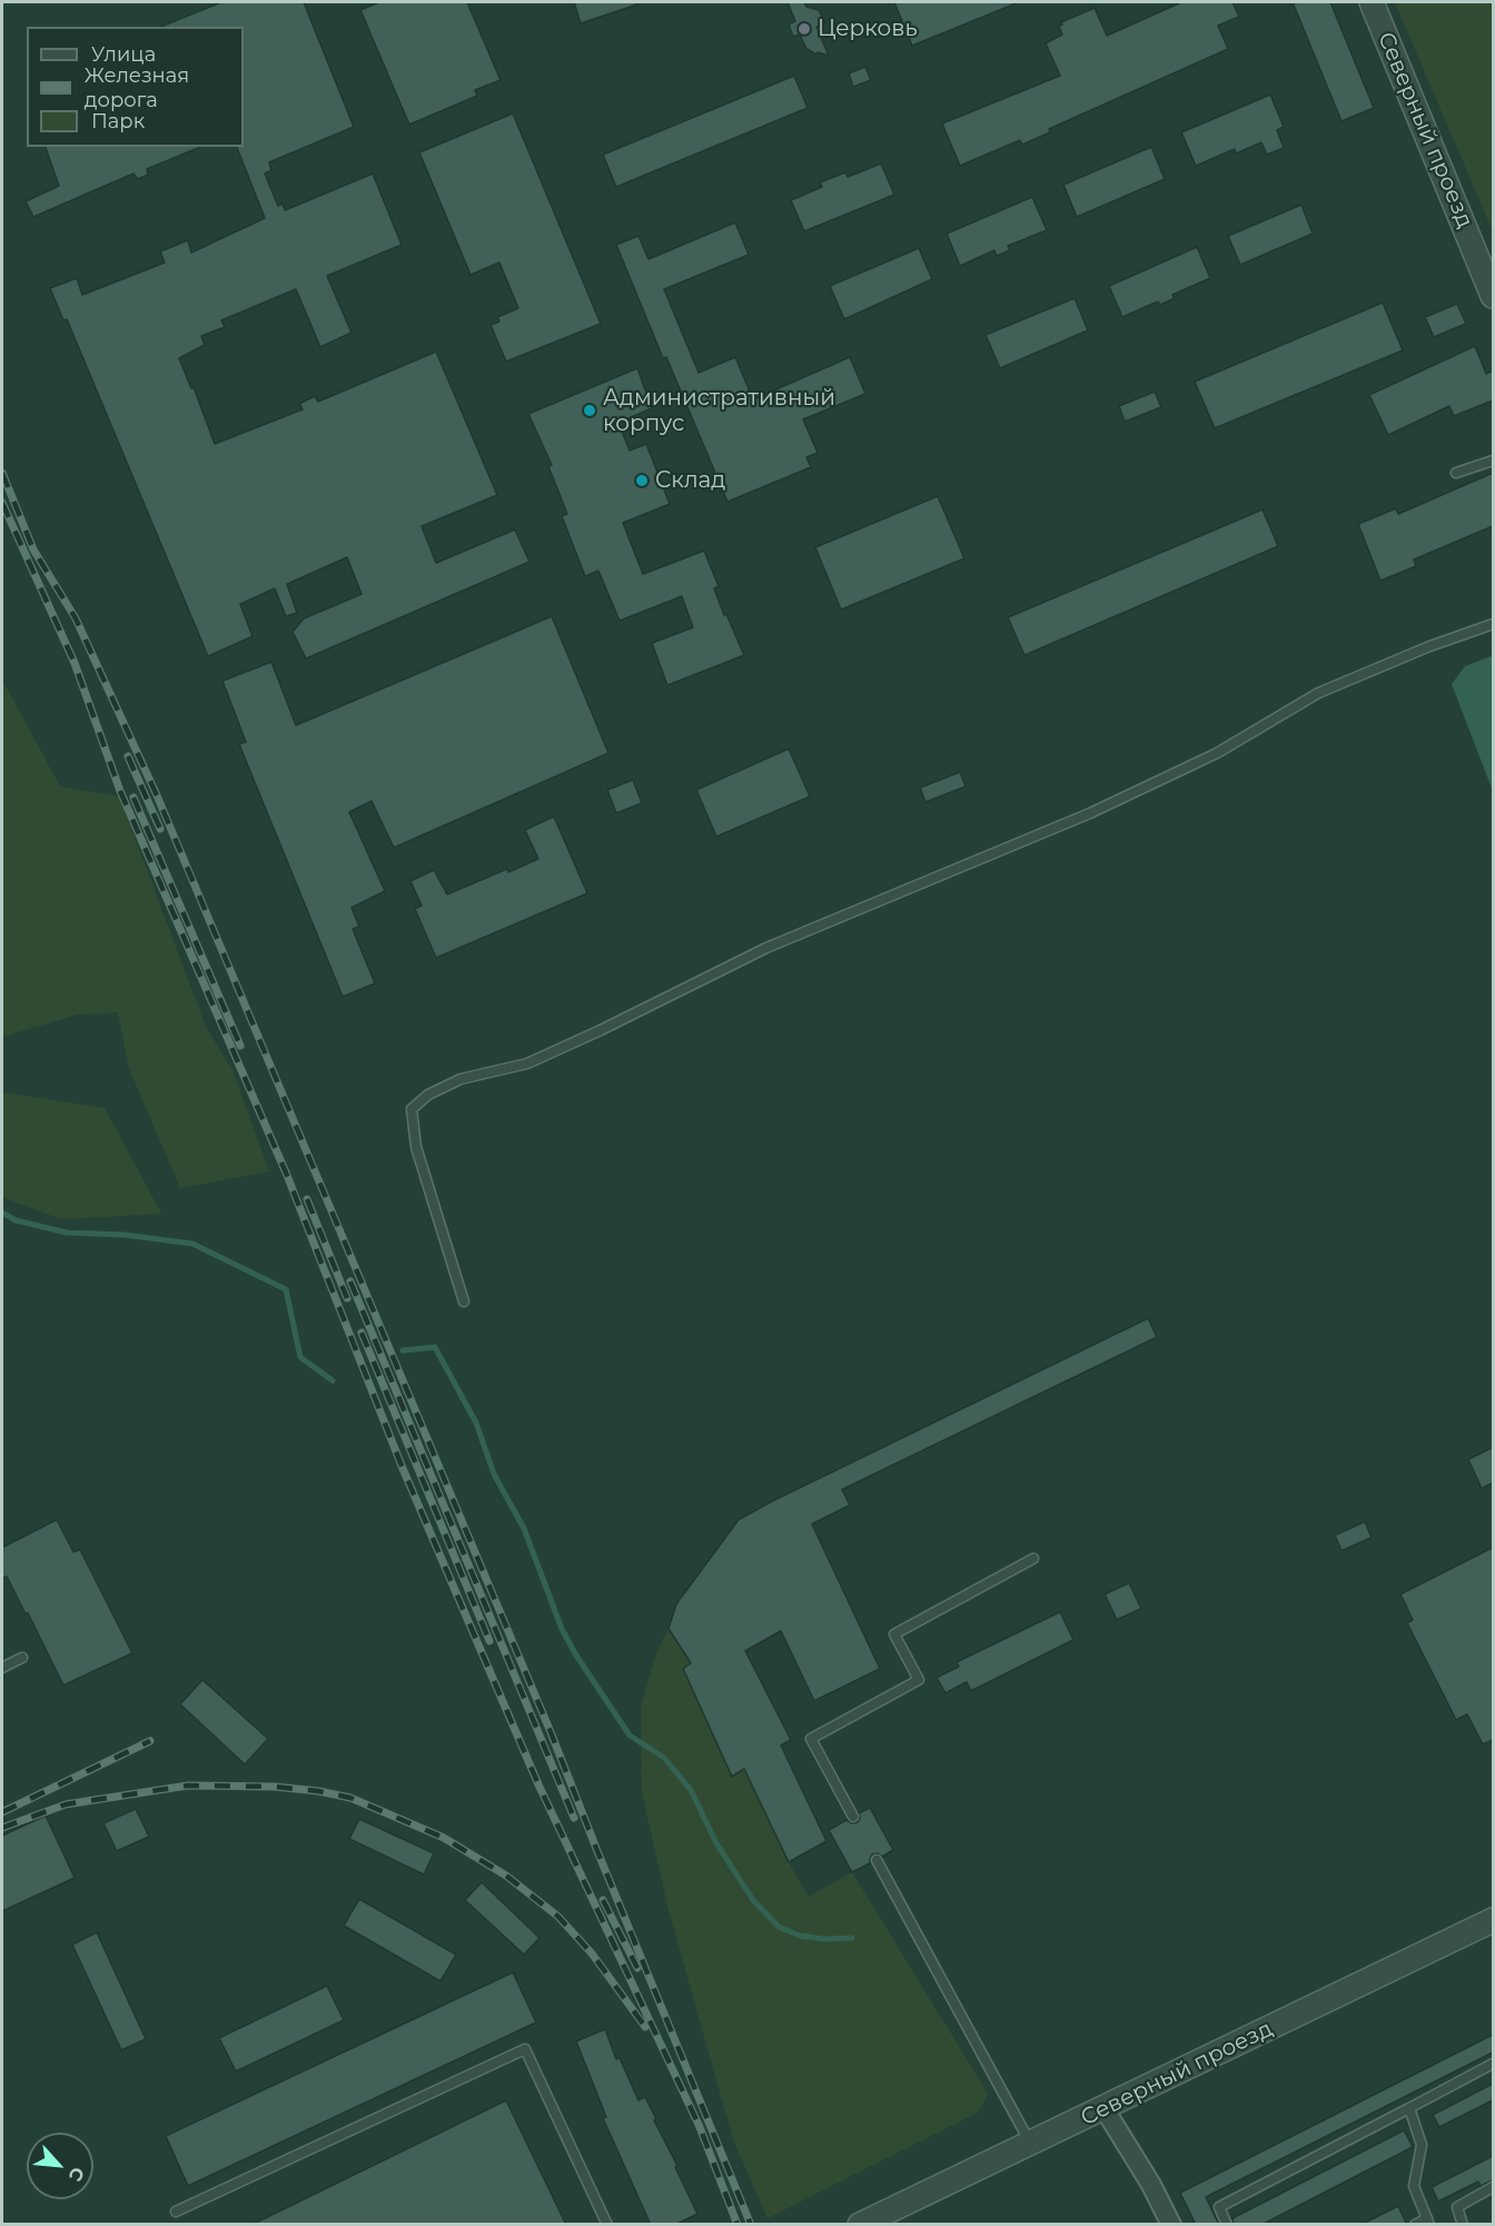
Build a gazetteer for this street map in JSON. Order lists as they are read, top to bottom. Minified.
{"streets":{"street":["Северный проезд"]},"places":["Церковь","Административный корпус","Склад"],"legend":["Улица","Железная дорога","Парк"],"north":"bottom right"}
